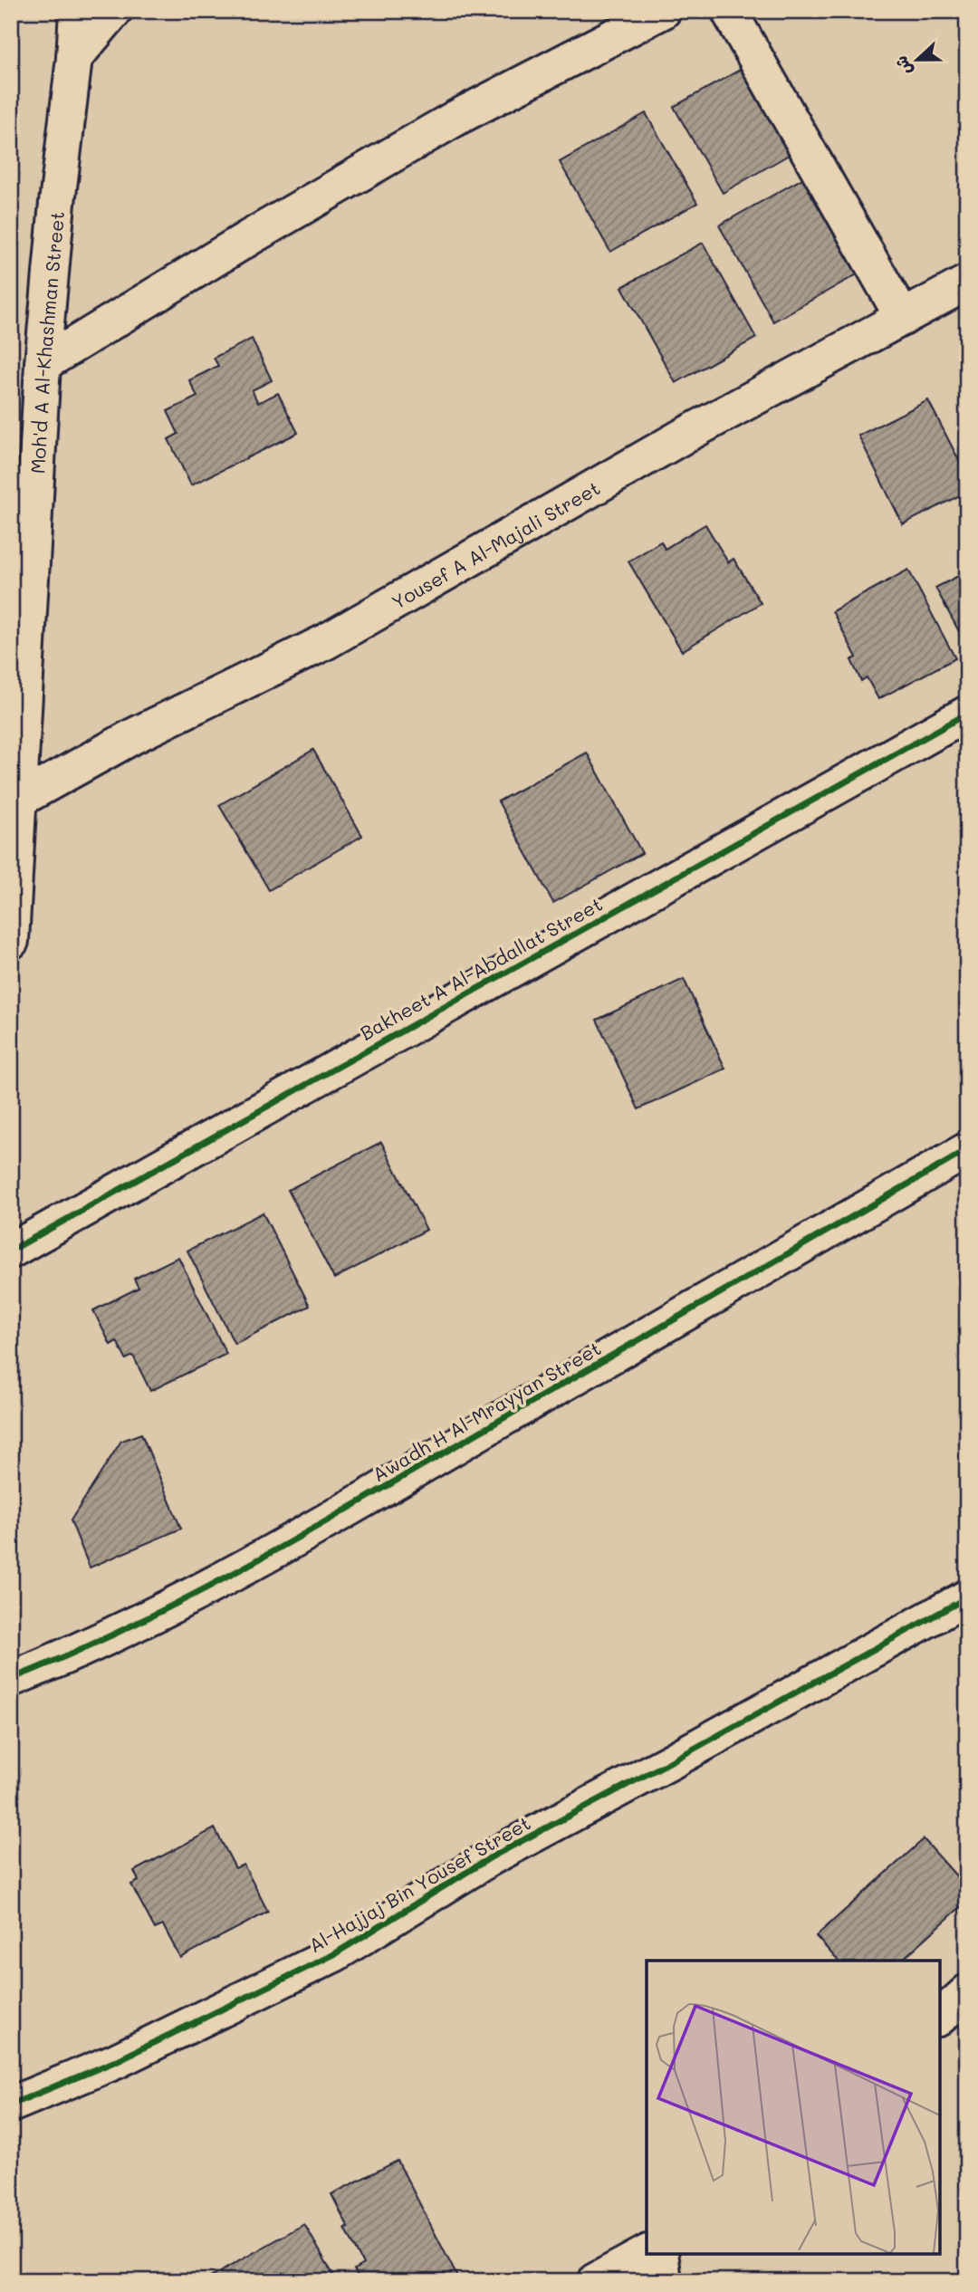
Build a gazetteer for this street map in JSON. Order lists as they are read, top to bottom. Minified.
{"streets":{"street":["Moh'd A Al-Khashman Street","Yousef A Al-Majali Street","Bakheet A Al-Abdallat Street","Awadh H Al-Mrayyan Street","Al-Hajjaj Bin Yousef Street"]},"crossings":[["Moh'd A Al-Khashman Street","Yousef A Al-Majali Street"]],"north":"left"}
